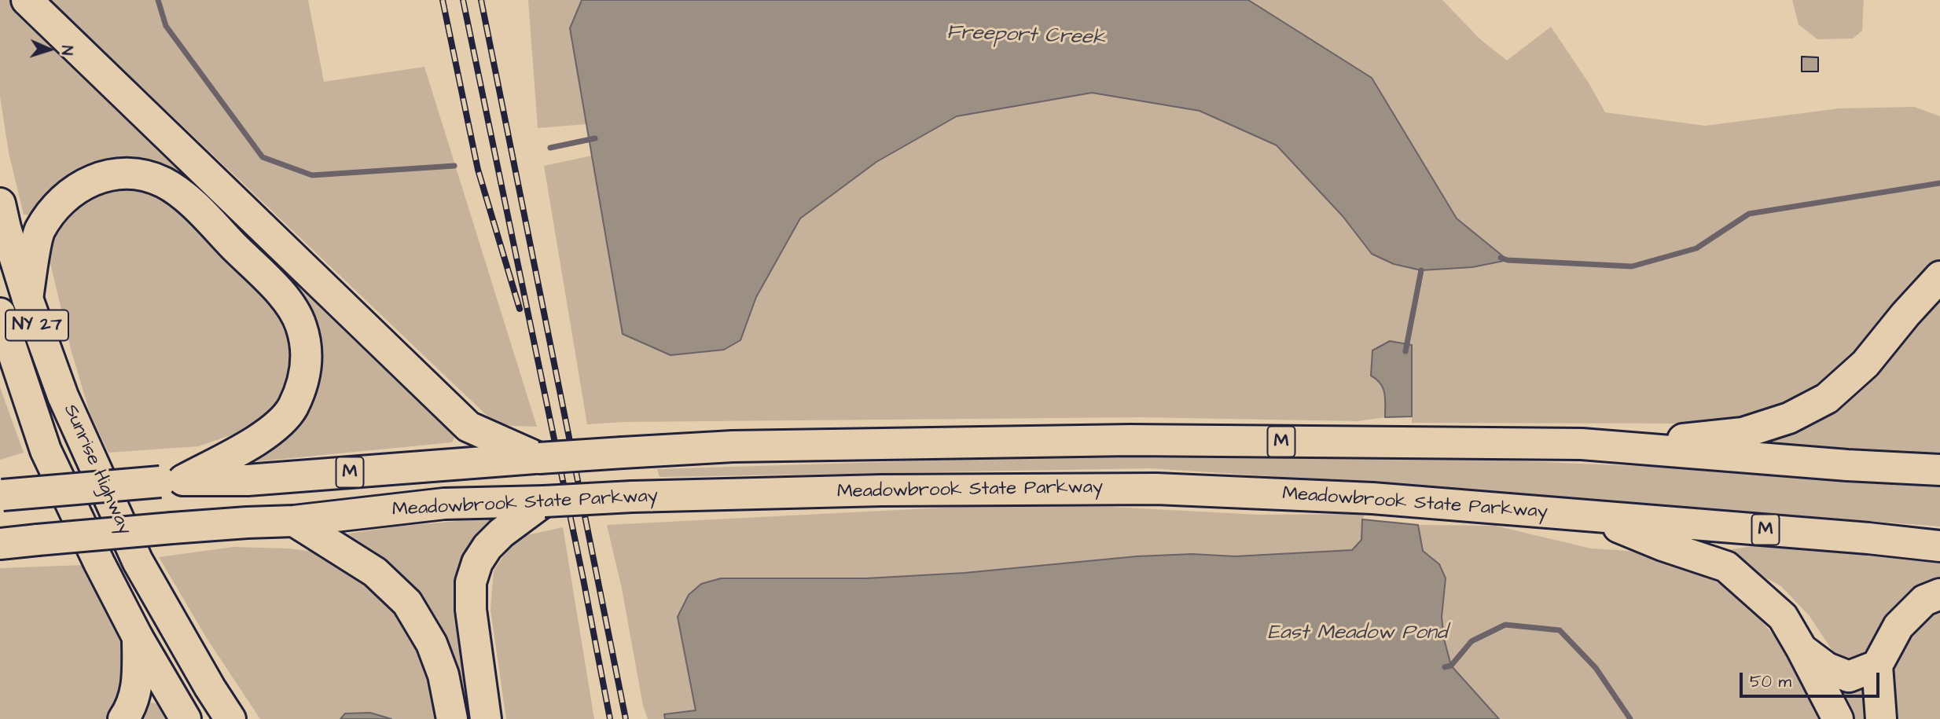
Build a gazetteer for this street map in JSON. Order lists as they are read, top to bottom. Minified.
{"streets":{"highway":["NY 27","M","Sunrise Highway","Meadowbrook State Parkway"]},"water":["Freeport Creek","East Meadow Pond"],"scale_bar":"50 m","north":"right"}
